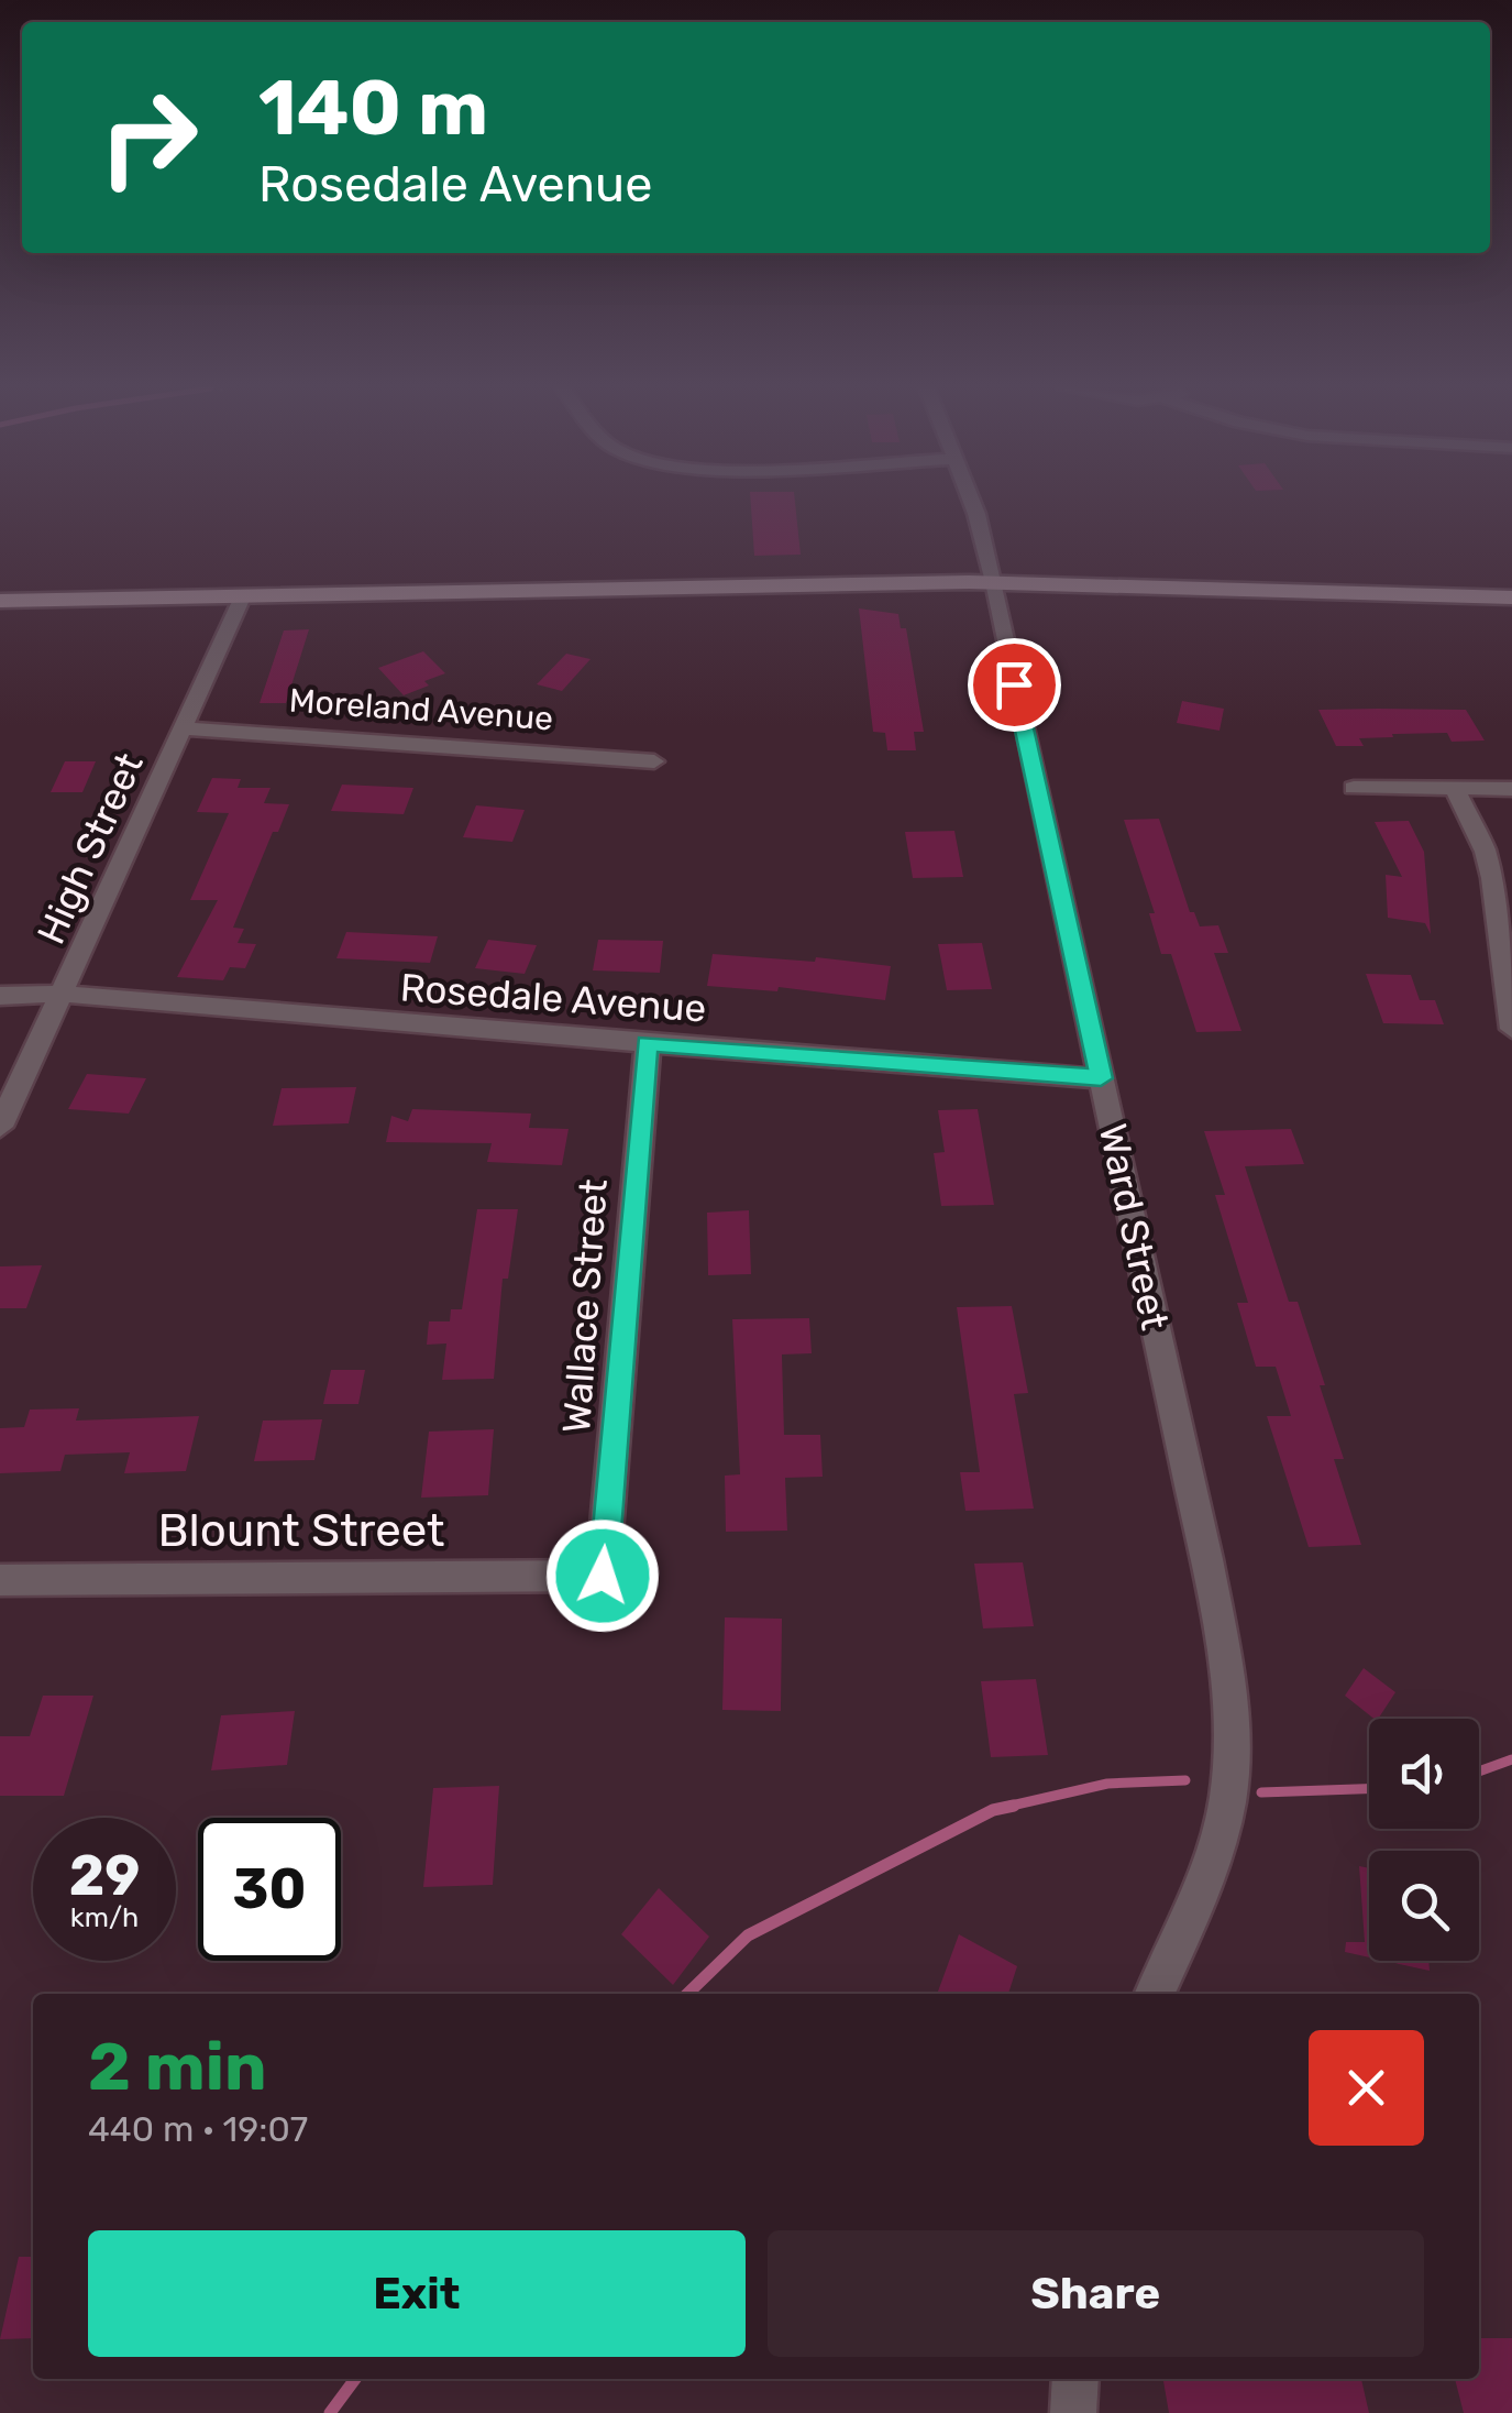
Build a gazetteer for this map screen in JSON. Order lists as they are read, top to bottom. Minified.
{"streets":{"street":["Moreland Avenue","High Street","Rosedale Avenue","Ward Street","Wallace Street","Blount Street"]},"crossings":[["Moreland Avenue","High Street"],["High Street","Rosedale Avenue"],["Rosedale Avenue","Ward Street"],["Rosedale Avenue","Wallace Street"],["Wallace Street","Blount Street"]],"page":{"turn":["140 m","Rosedale Avenue"],"speed":"29 km/h","limit":"30","heading":["2 min","440 m · 19:07"],"buttons":["Exit","Share"]}}
